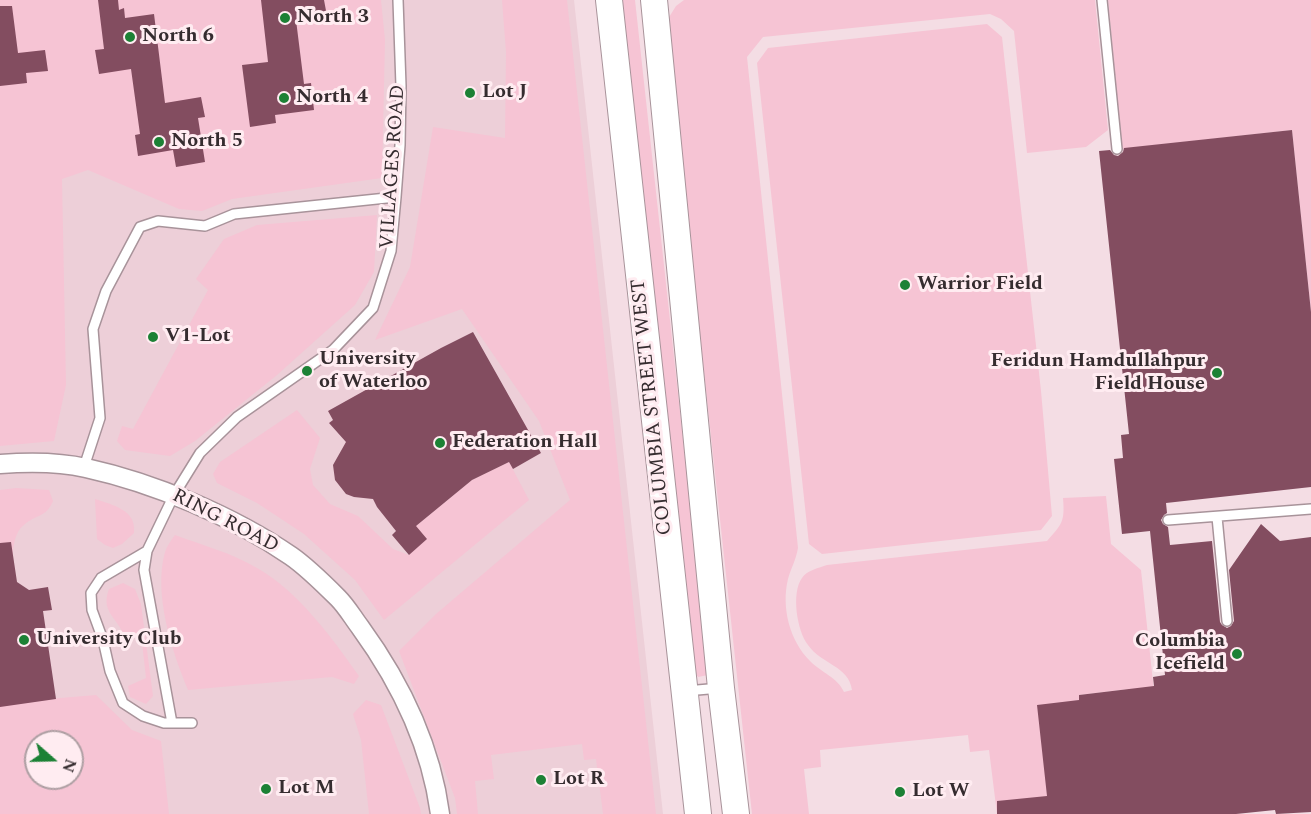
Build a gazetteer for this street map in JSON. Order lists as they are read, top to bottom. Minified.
{"streets":{"main road":["COLUMBIA STREET WEST"],"street":["RING ROAD"],"lane":["VILLAGES ROAD"]},"crossings":[["VILLAGES ROAD","RING ROAD"]],"places":["North 3","North 6","Lot J","North 4","North 5","Warrior Field","V1-Lot","University of Waterloo","Feridun Hamdullahpur Field House","Federation Hall","University Club","Columbia Icefield","Lot R","Lot M","Lot W"],"north":"right"}
